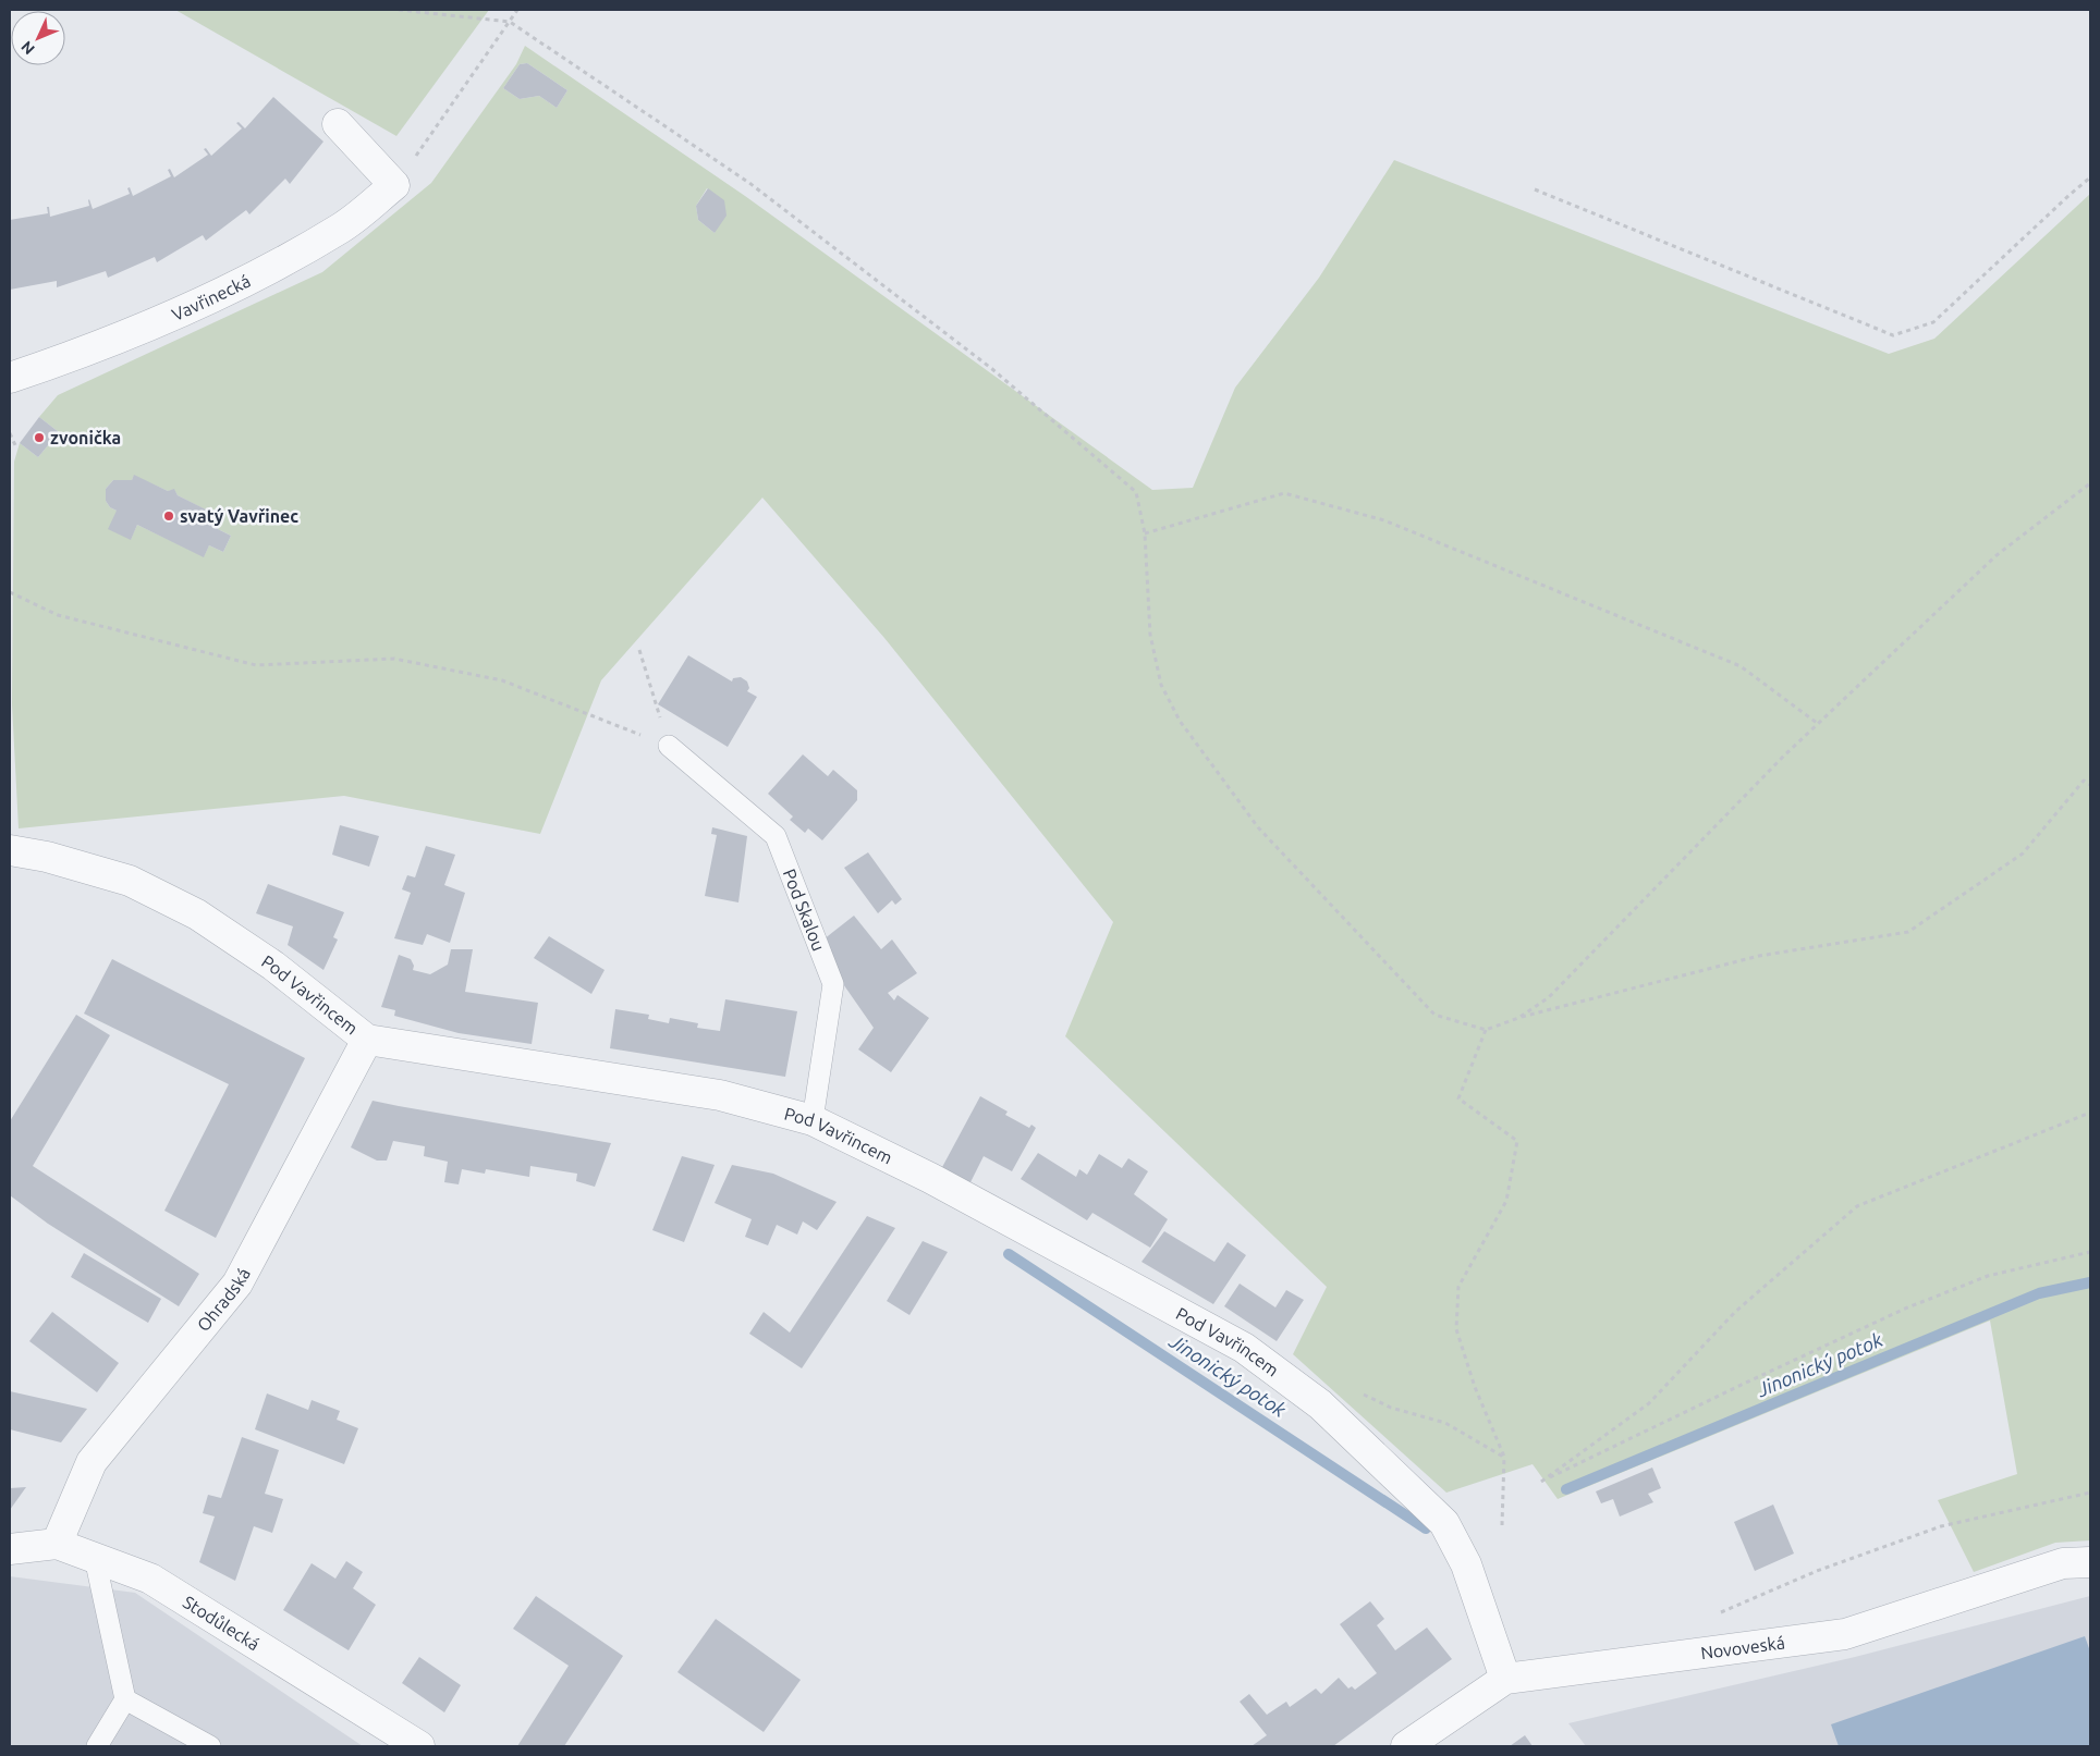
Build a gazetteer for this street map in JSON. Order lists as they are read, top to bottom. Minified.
{"streets":{"street":["Vavřinecká","Pod Vavřincem","Ohradská","Stodůlecká","Novoveská"],"lane":["Pod Skalou"]},"crossings":[["Pod Skalou","Pod Vavřincem"],["Pod Vavřincem","Ohradská"],["Pod Vavřincem","Novoveská"],["Ohradská","Stodůlecká"]],"water":["Jinonický potok"],"places":["zvonička","svatý Vavřinec"],"north":"bottom left"}
